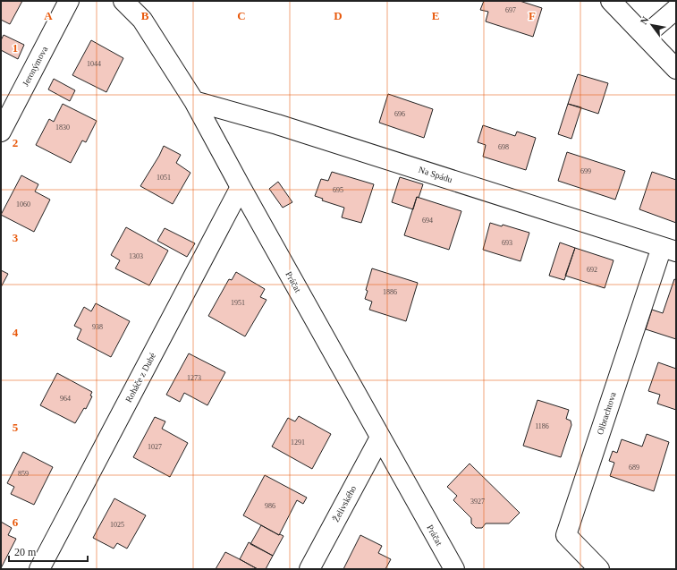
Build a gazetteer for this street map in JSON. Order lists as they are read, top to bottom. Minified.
{"streets":{"street":["Jeronýmova","Na Spádu","Práčat","Roháče z Dubé","Olbrachtova","Želivského"]},"crossings":[["Na Spádu","Práčat"],["Na Spádu","Olbrachtova"],["Práčat","Roháče z Dubé"],["Práčat","Želivského"]],"house_numbers":["697","1044","696","1830","698","699","1051","695","1060","694","693","1303","692","1886","1951","938","1273","964","1186","1291","1027","689","859","3927","986","1025"],"scale_bar":"20 m","north":"top left","grid":{"columns":["A","B","C","D","E","F"],"rows":["1","2","3","4","5","6"]}}
